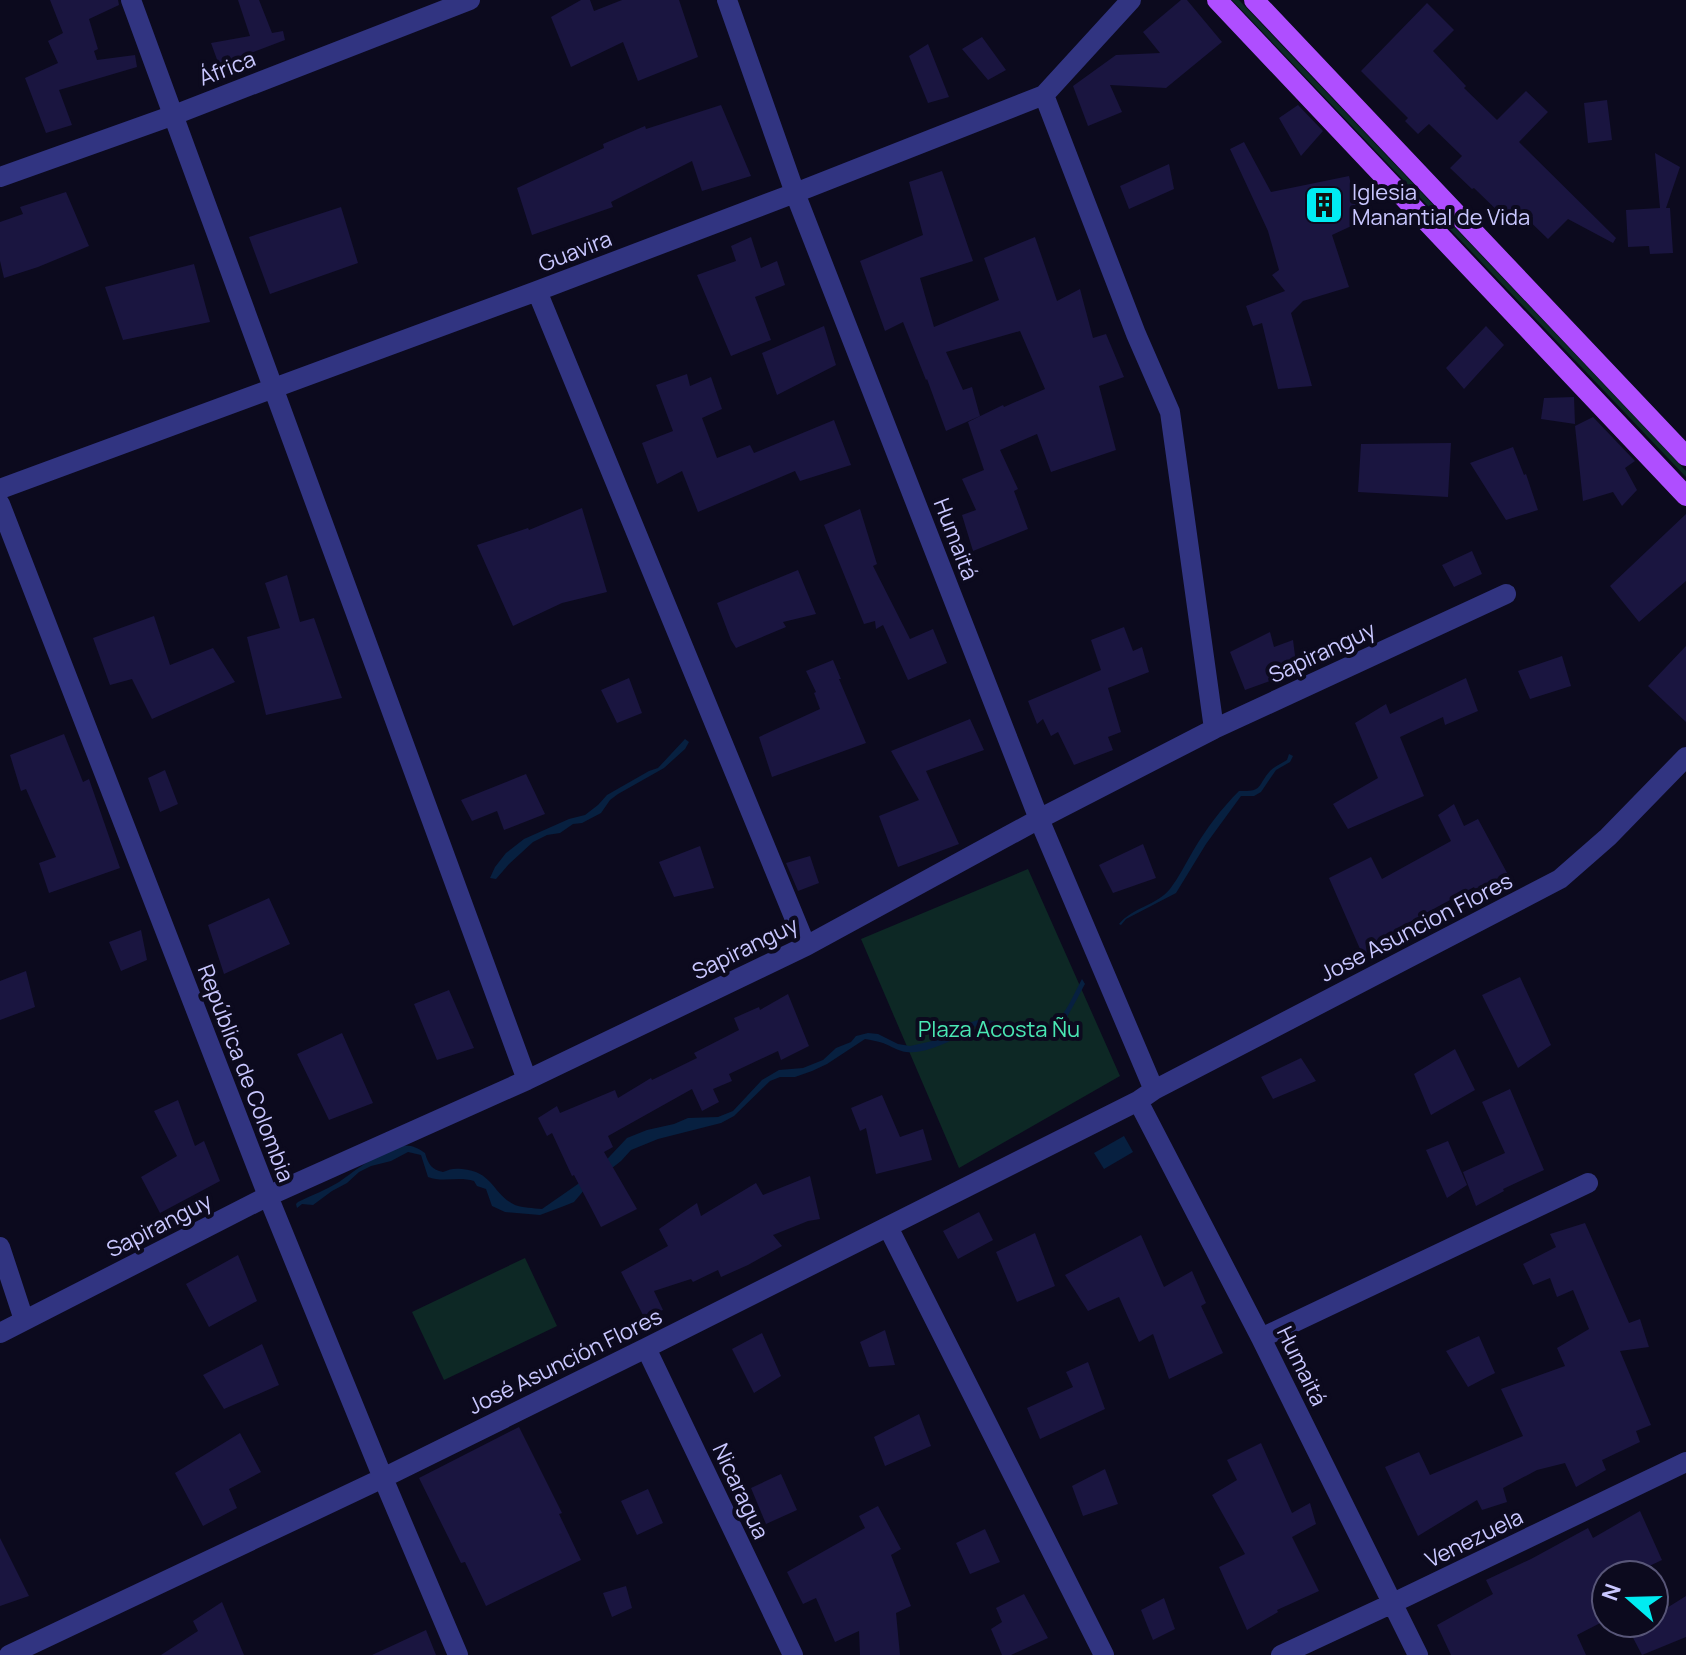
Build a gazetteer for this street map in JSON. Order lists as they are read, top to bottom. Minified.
{"streets":{"street":["África","Guavira","Humaitá","Sapiranguy","Jose Asuncion Flores","República de Colombia","José Asunción Flores","Nicaragua","Venezuela"]},"crossings":[["Guavira","Humaitá"],["Humaitá","Sapiranguy"],["Humaitá","Jose Asuncion Flores"],["Humaitá","José Asunción Flores"],["Humaitá","Venezuela"],["Sapiranguy","República de Colombia"],["Jose Asuncion Flores","José Asunción Flores"],["República de Colombia","José Asunción Flores"],["José Asunción Flores","Nicaragua"]],"parks":["Plaza Acosta Ñu"],"places":{"building":["Iglesia Manantial de Vida"]},"north":"left"}
